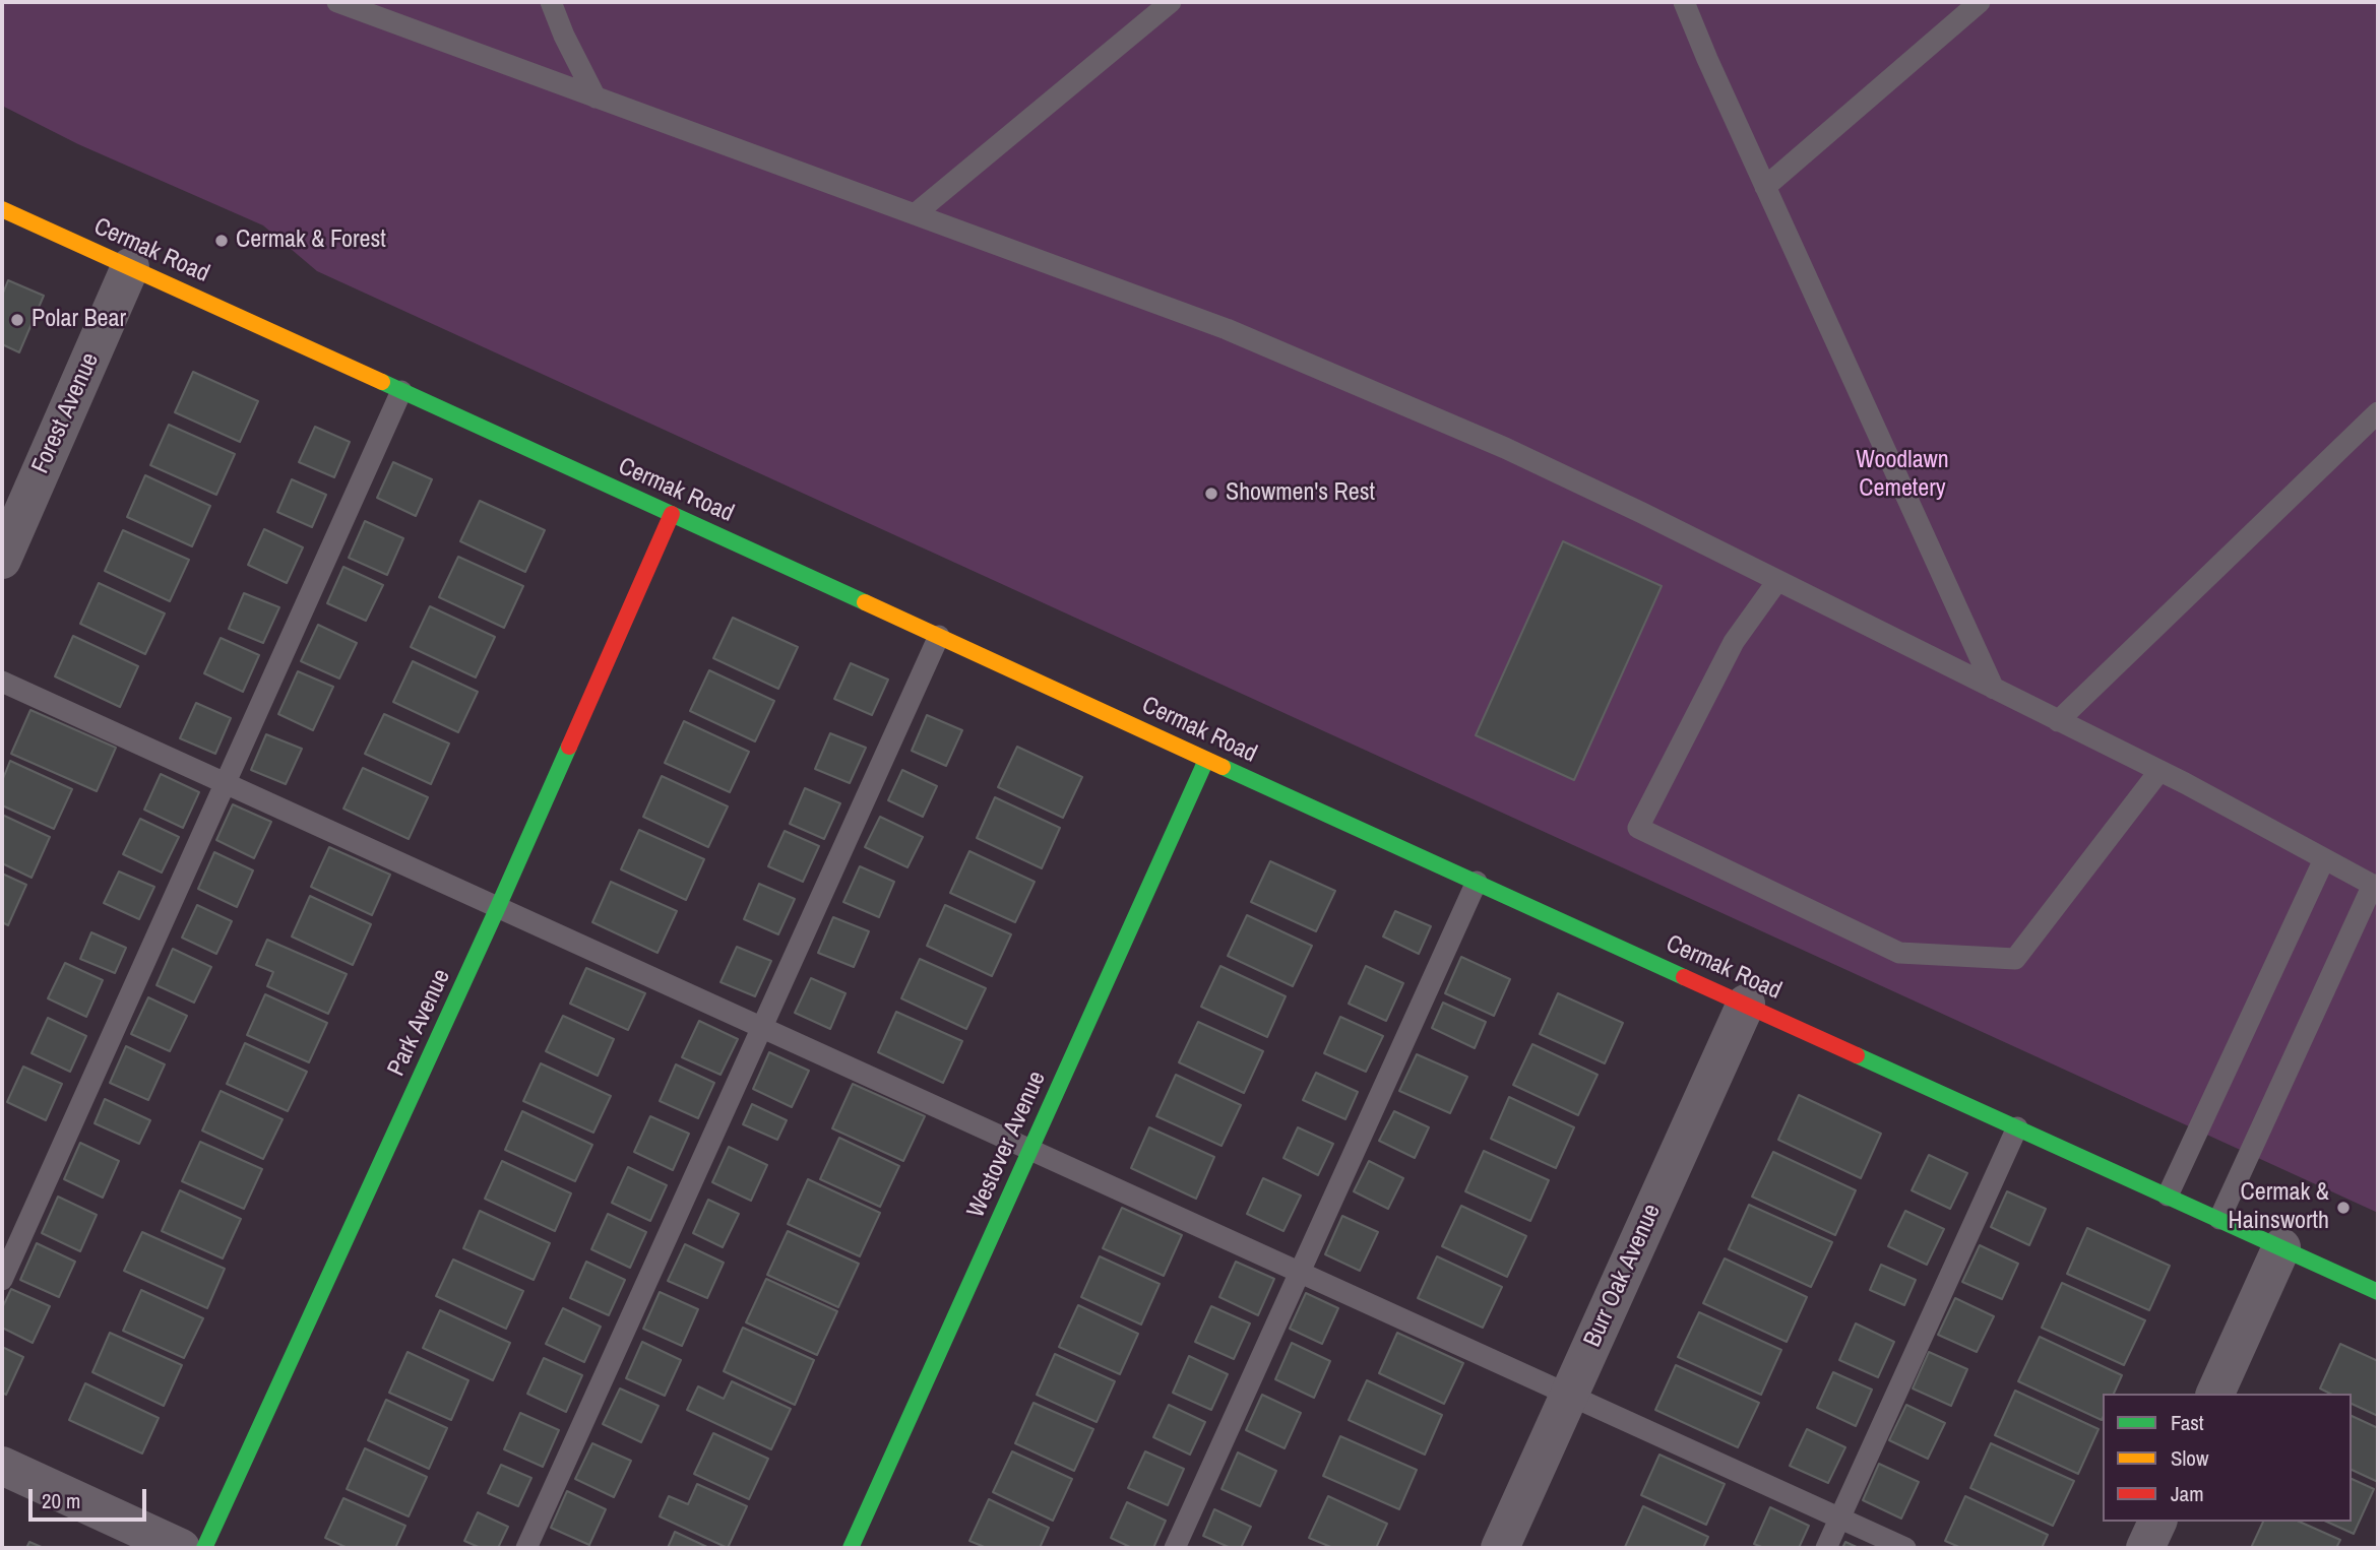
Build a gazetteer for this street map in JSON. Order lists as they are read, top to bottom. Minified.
{"streets":{"main road":["Cermak Road","Park Avenue","Westover Avenue"],"street":["Forest Avenue","Burr Oak Avenue"]},"crossings":[["Cermak Road","Forest Avenue"],["Cermak Road","Park Avenue"],["Cermak Road","Westover Avenue"],["Cermak Road","Burr Oak Avenue"]],"parks":["Woodlawn Cemetery"],"places":["Cermak & Forest","Polar Bear","Showmen's Rest","Cermak & Hainsworth"],"legend":["Fast","Slow","Jam"],"scale_bar":"20 m"}
